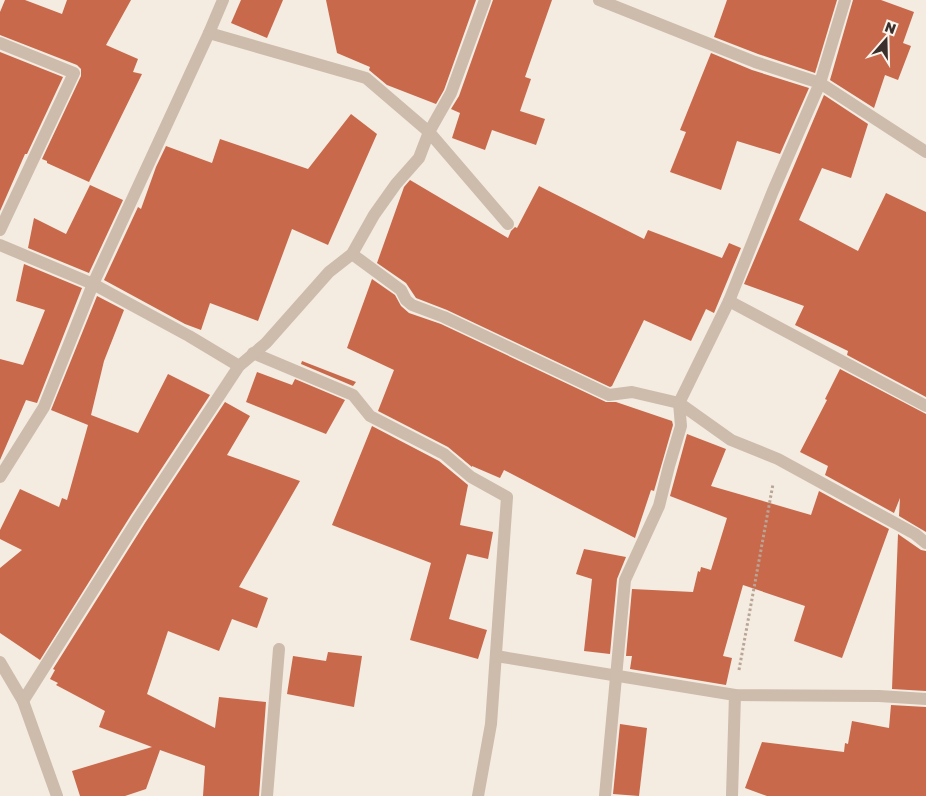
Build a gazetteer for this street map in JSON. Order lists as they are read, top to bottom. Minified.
{"north":"top"}
